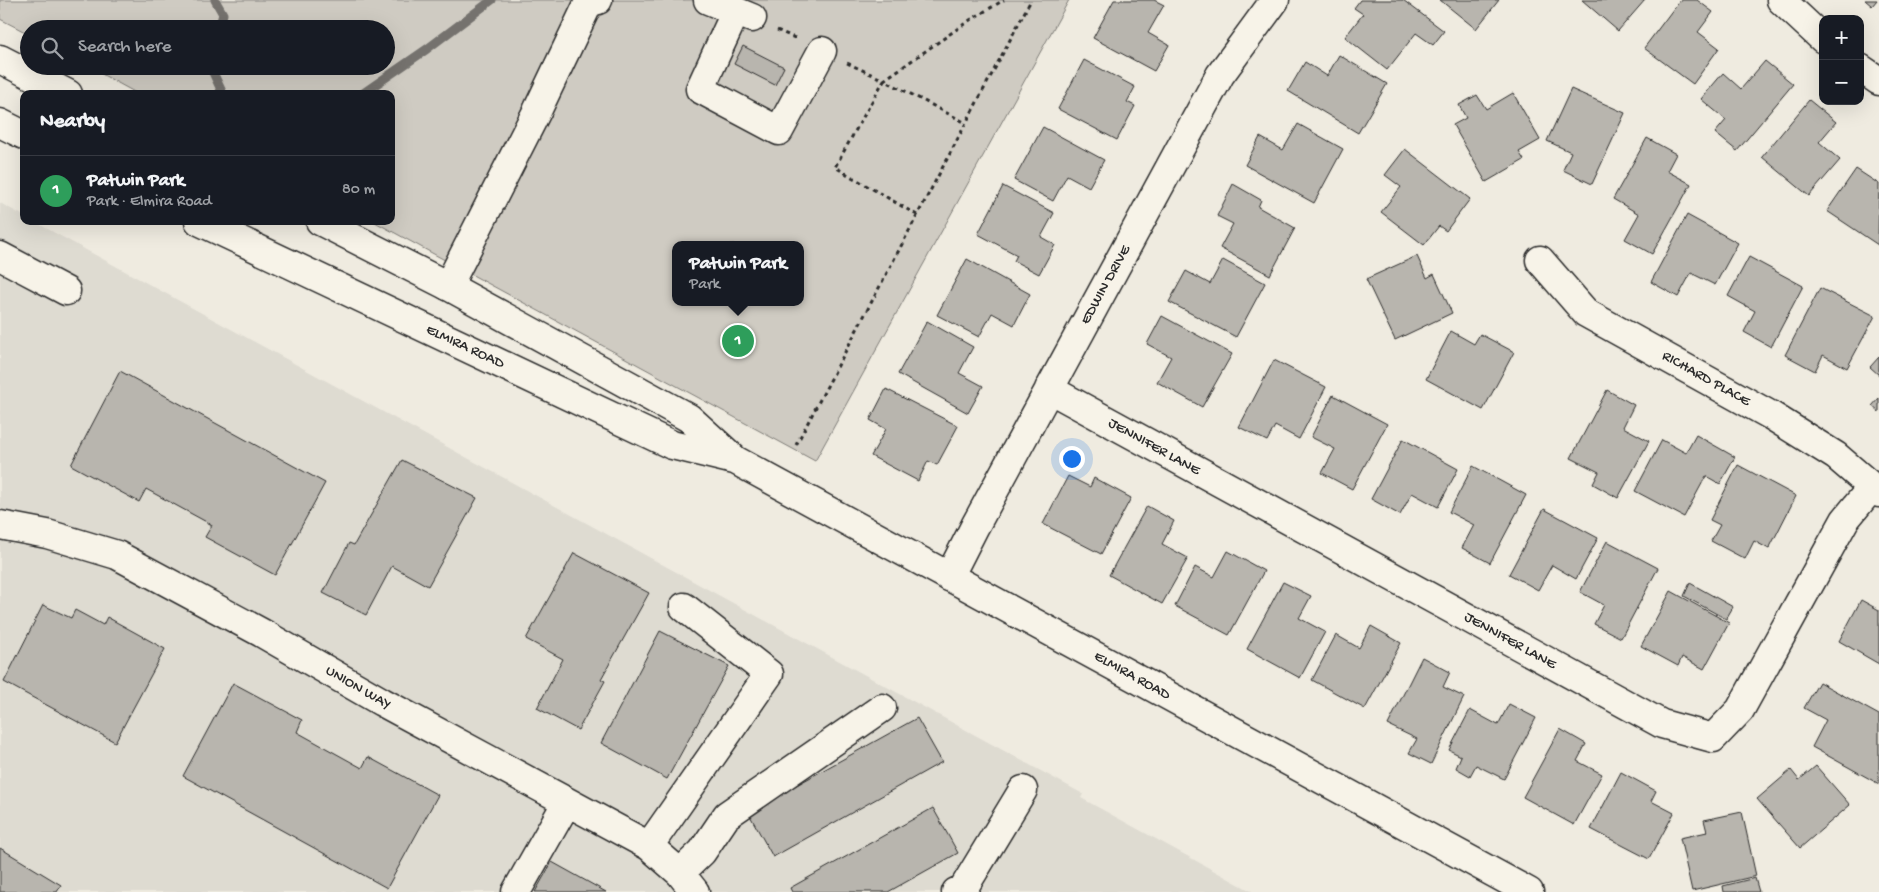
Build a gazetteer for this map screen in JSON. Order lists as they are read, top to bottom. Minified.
{"streets":{"street":["EDWIN DRIVE","ELMIRA ROAD","RICHARD PLACE","JENNIFER LANE","UNION WAY"]},"crossings":[["EDWIN DRIVE","ELMIRA ROAD"],["EDWIN DRIVE","JENNIFER LANE"],["RICHARD PLACE","JENNIFER LANE"]],"page":{"map_buttons":["+","−"],"search":"Search here","heading":"Nearby","list":[{"mark":"1","name":"Patwin Park","note":"Park · Elmira Road","value":"80 m"}],"popup":["Patwin Park","Park"],"pins":"1"}}
